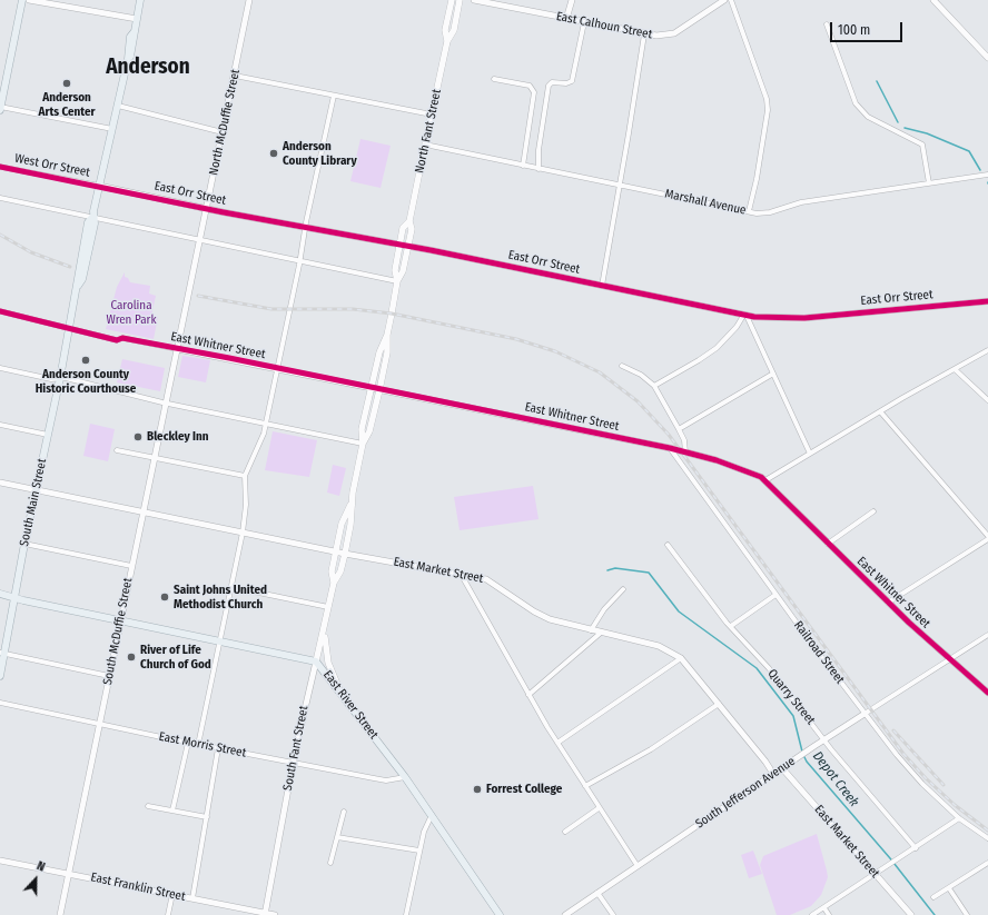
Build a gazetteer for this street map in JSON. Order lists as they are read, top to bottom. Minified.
{"streets":{"main road":["North Fant Street","South Main Street","East River Street","South Fant Street"],"street":["East Calhoun Street","North McDuffie Street","West Orr Street","East Orr Street","Marshall Avenue","East Whitner Street","East Market Street","South McDuffie Street","Railroad Street","Quarry Street","East Morris Street","South Jefferson Avenue","East Franklin Street"]},"crossings":[["North McDuffie Street","East Orr Street"],["North McDuffie Street","East Whitner Street"],["North McDuffie Street","South McDuffie Street"],["North Fant Street","East Orr Street"],["North Fant Street","Marshall Avenue"],["North Fant Street","East Whitner Street"],["North Fant Street","South Fant Street"],["West Orr Street","East Orr Street"],["West Orr Street","South Main Street"],["East Orr Street","South Main Street"],["East Whitner Street","South Main Street"],["East Whitner Street","South McDuffie Street"],["East Whitner Street","Railroad Street"],["East Whitner Street","South Fant Street"],["East Whitner Street","South Jefferson Avenue"],["South Main Street","East Market Street"],["South Main Street","East River Street"],["East Market Street","South McDuffie Street"],["East Market Street","South Fant Street"],["East Market Street","South Jefferson Avenue"],["South McDuffie Street","East River Street"],["South McDuffie Street","East Morris Street"],["South McDuffie Street","East Franklin Street"],["Railroad Street","South Jefferson Avenue"],["Quarry Street","South Jefferson Avenue"],["East River Street","East Morris Street"],["East River Street","South Fant Street"],["East Morris Street","South Fant Street"],["South Fant Street","East Franklin Street"]],"districts":["Anderson"],"water":["Depot Creek"],"parks":["Carolina Wren Park"],"places":["Anderson Arts Center","Anderson County Library","Anderson County Historic Courthouse","Bleckley Inn","Saint Johns United Methodist Church","River of Life Church of God","Forrest College"],"scale_bar":"100 m","north":"top"}
